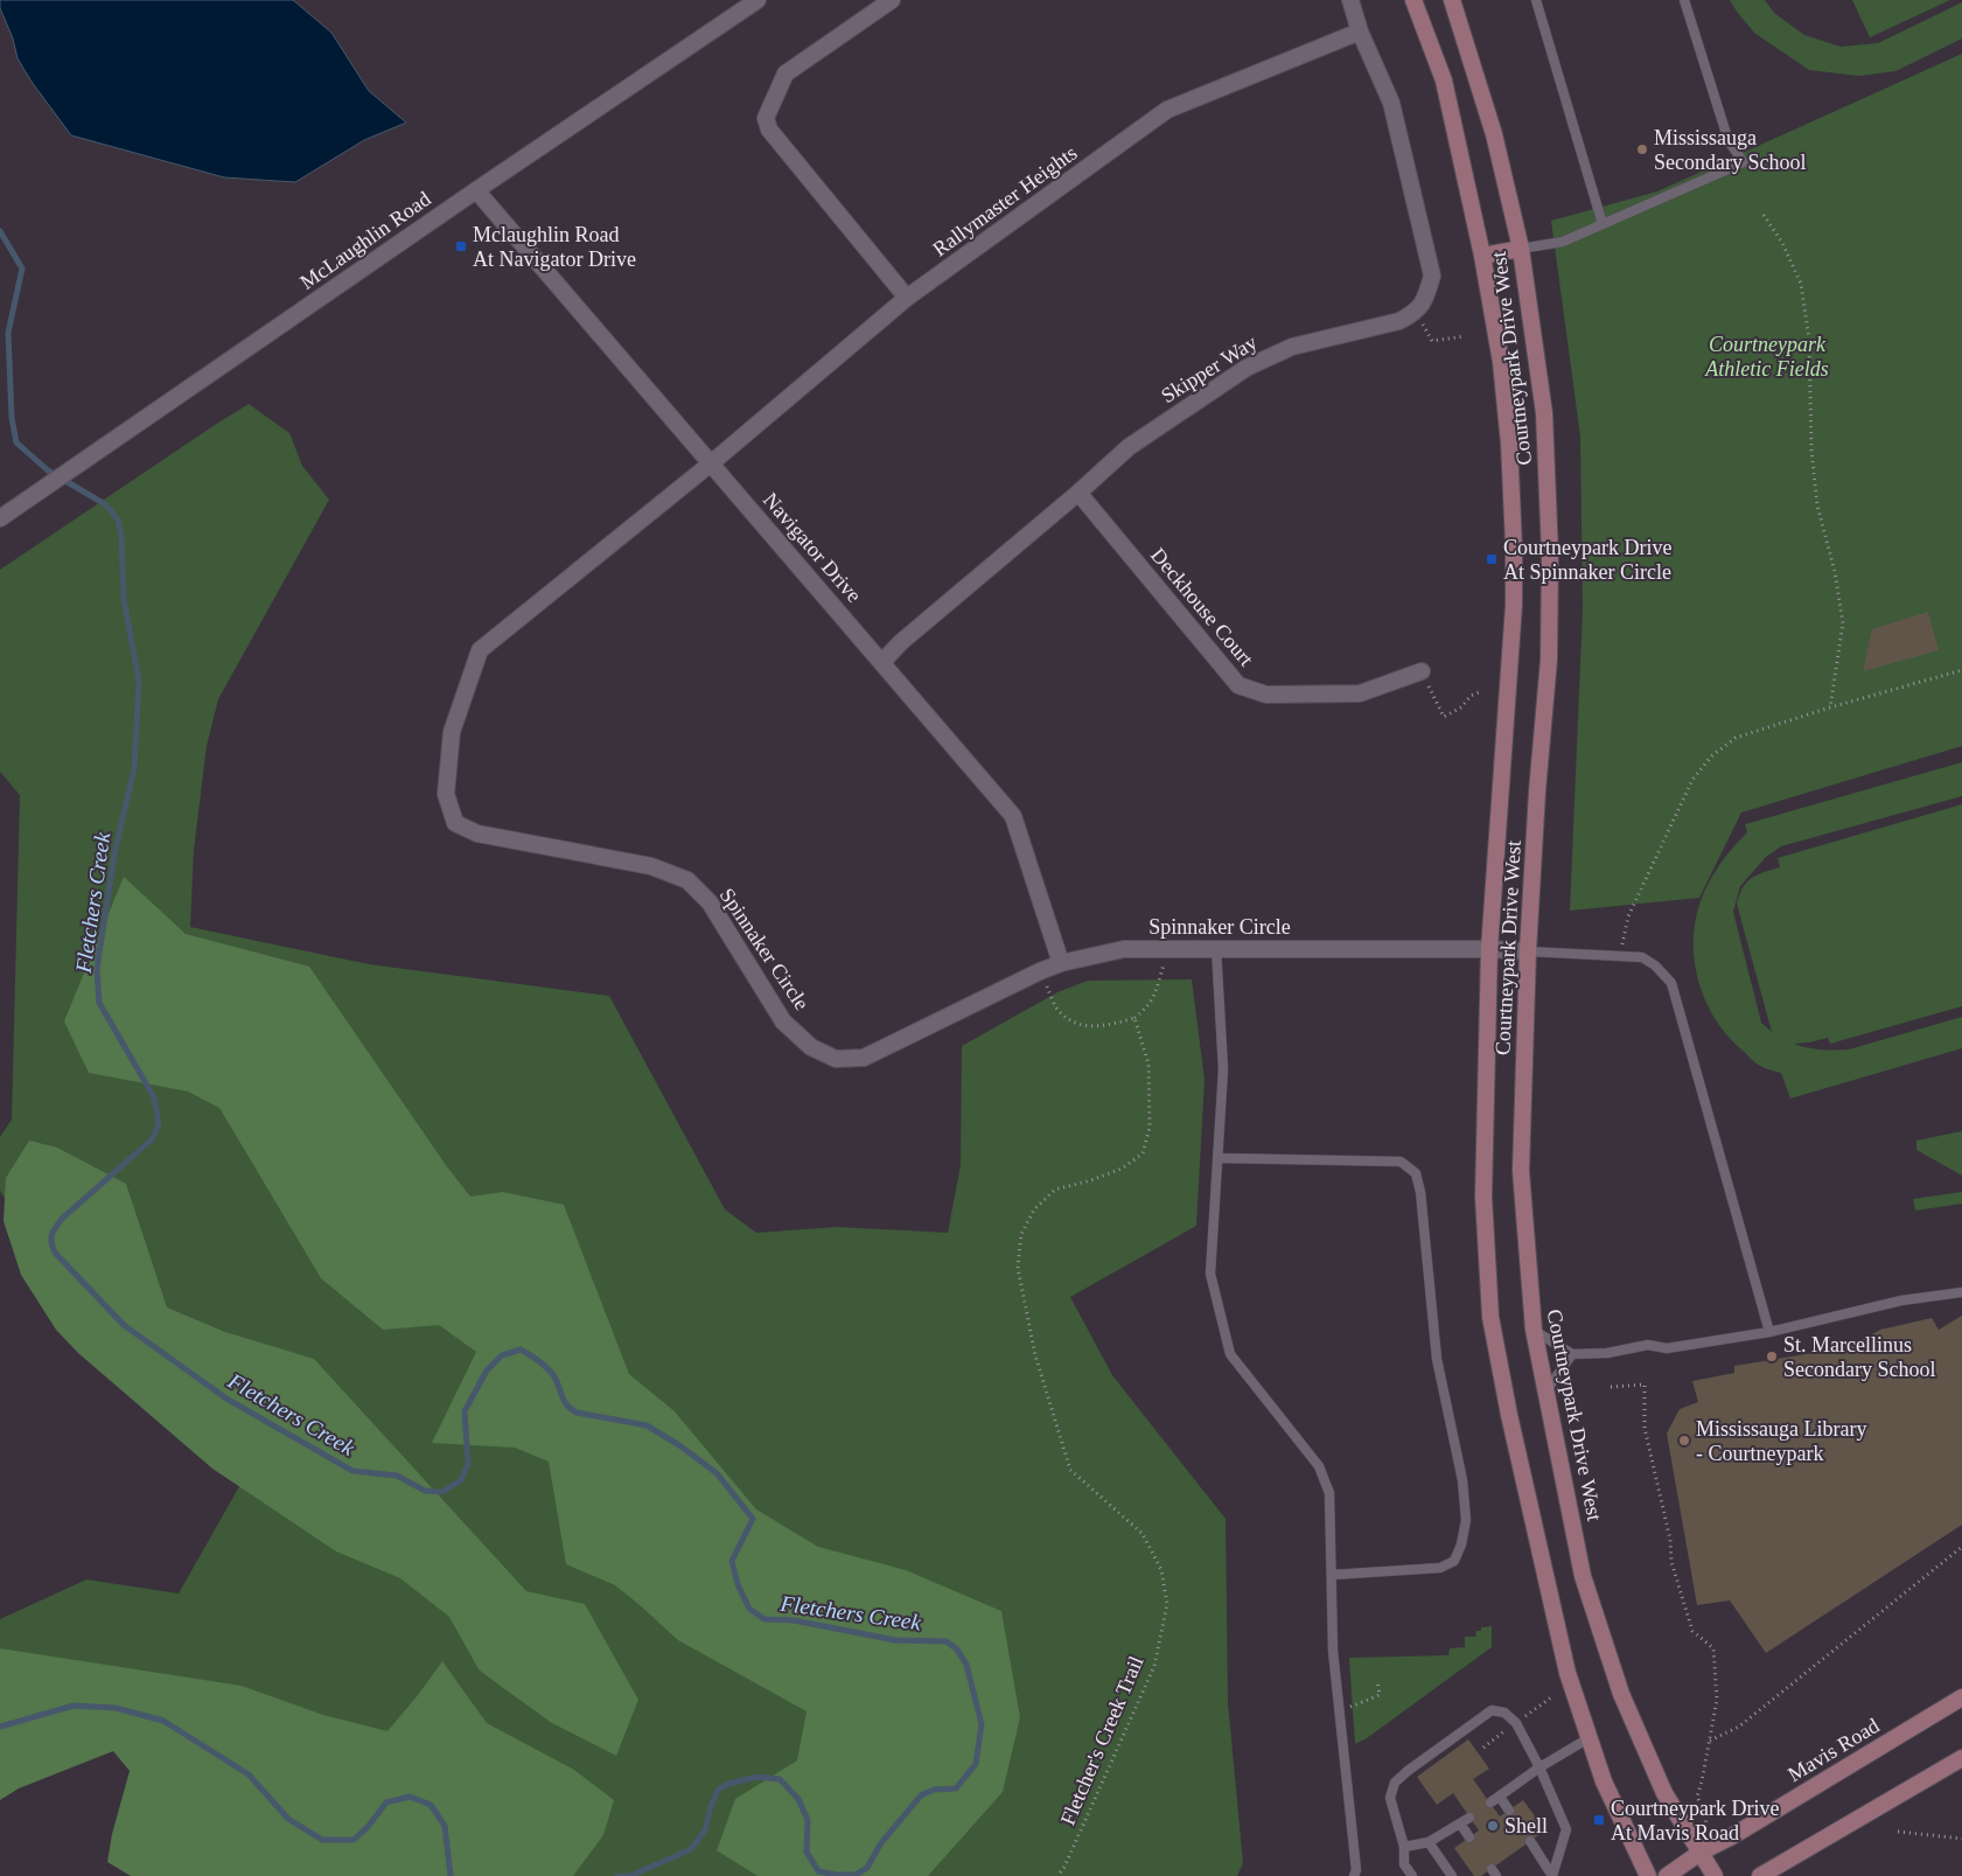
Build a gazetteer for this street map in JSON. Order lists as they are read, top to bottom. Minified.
{"streets":{"main road":["Courtneypark Drive West","Mavis Road"],"street":["Rallymaster Heights","McLaughlin Road","Skipper Way","Navigator Drive","Deckhouse Court","Spinnaker Circle"],"path":["Fletcher's Creek Trail"]},"crossings":[["Rallymaster Heights","Navigator Drive"],["Rallymaster Heights","Spinnaker Circle"],["McLaughlin Road","Navigator Drive"],["Courtneypark Drive West","Spinnaker Circle"],["Courtneypark Drive West","Mavis Road"],["Skipper Way","Navigator Drive"],["Skipper Way","Deckhouse Court"],["Navigator Drive","Spinnaker Circle"]],"water":["Fletchers Creek"],"parks":["Courtneypark Athletic Fields"],"places":{"other":["Mississauga Secondary School","St. Marcellinus Secondary School","Mississauga Library - Courtneypark","Shell"],"transit":["Mclaughlin Road At Navigator Drive","Courtneypark Drive At Spinnaker Circle","Courtneypark Drive At Mavis Road"]}}
